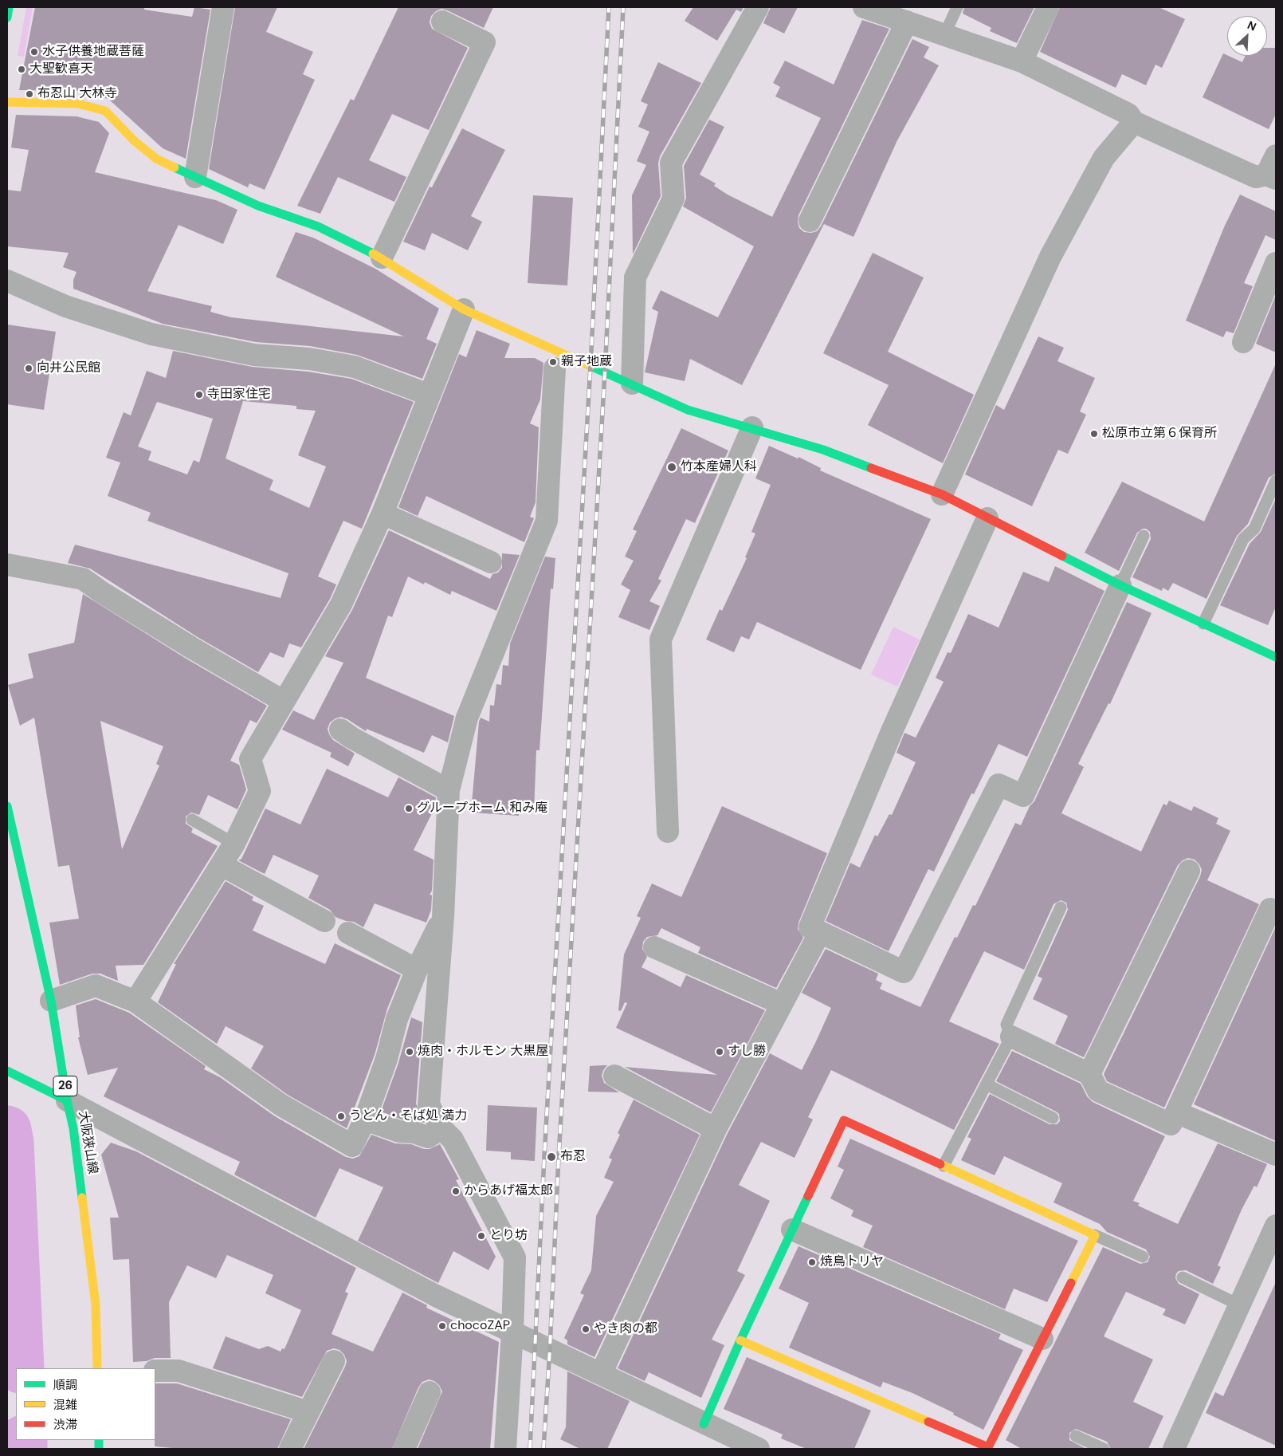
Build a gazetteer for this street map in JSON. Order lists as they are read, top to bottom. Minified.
{"streets":{"street":["26","大阪狭山線"]},"places":["水子供養地蔵菩薩","大聖歓喜天","布忍山 大林寺","親子地蔵","向井公民館","寺田家住宅","松原市立第６保育所","竹本産婦人科","グループホーム 和み庵","焼肉・ホルモン 大黒屋","すし勝","うどん・そば処 満力","布忍","からあげ福太郎","とり坊","焼鳥トリヤ","chocoZAP","やき肉の都"],"legend":["順調","混雑","渋滞"],"north":"top right"}
